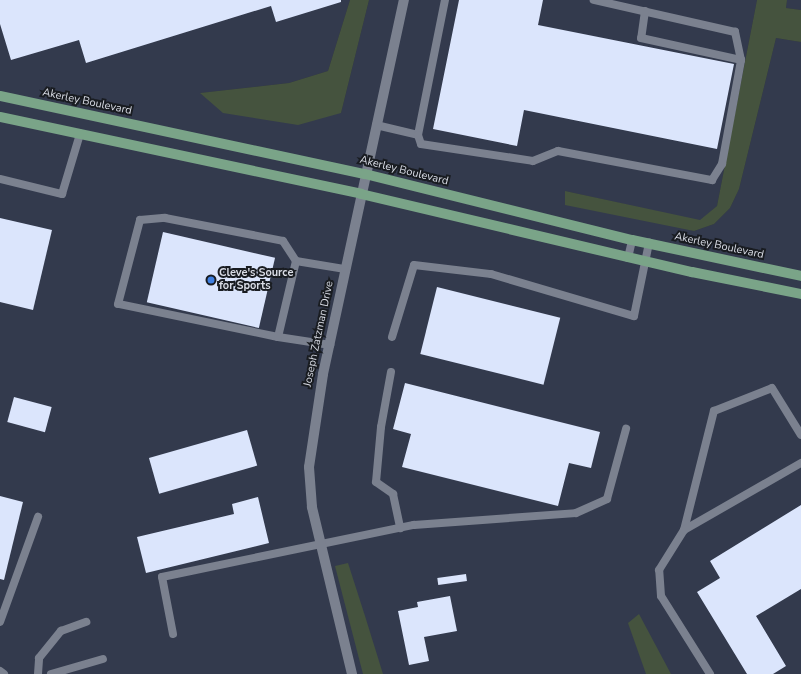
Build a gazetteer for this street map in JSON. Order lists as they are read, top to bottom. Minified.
{"streets":{"main road":["Akerley Boulevard"],"street":["Joseph Zatzman Drive"]},"crossings":[["Akerley Boulevard","Joseph Zatzman Drive"]],"places":["Cleve's Source for Sports"]}
